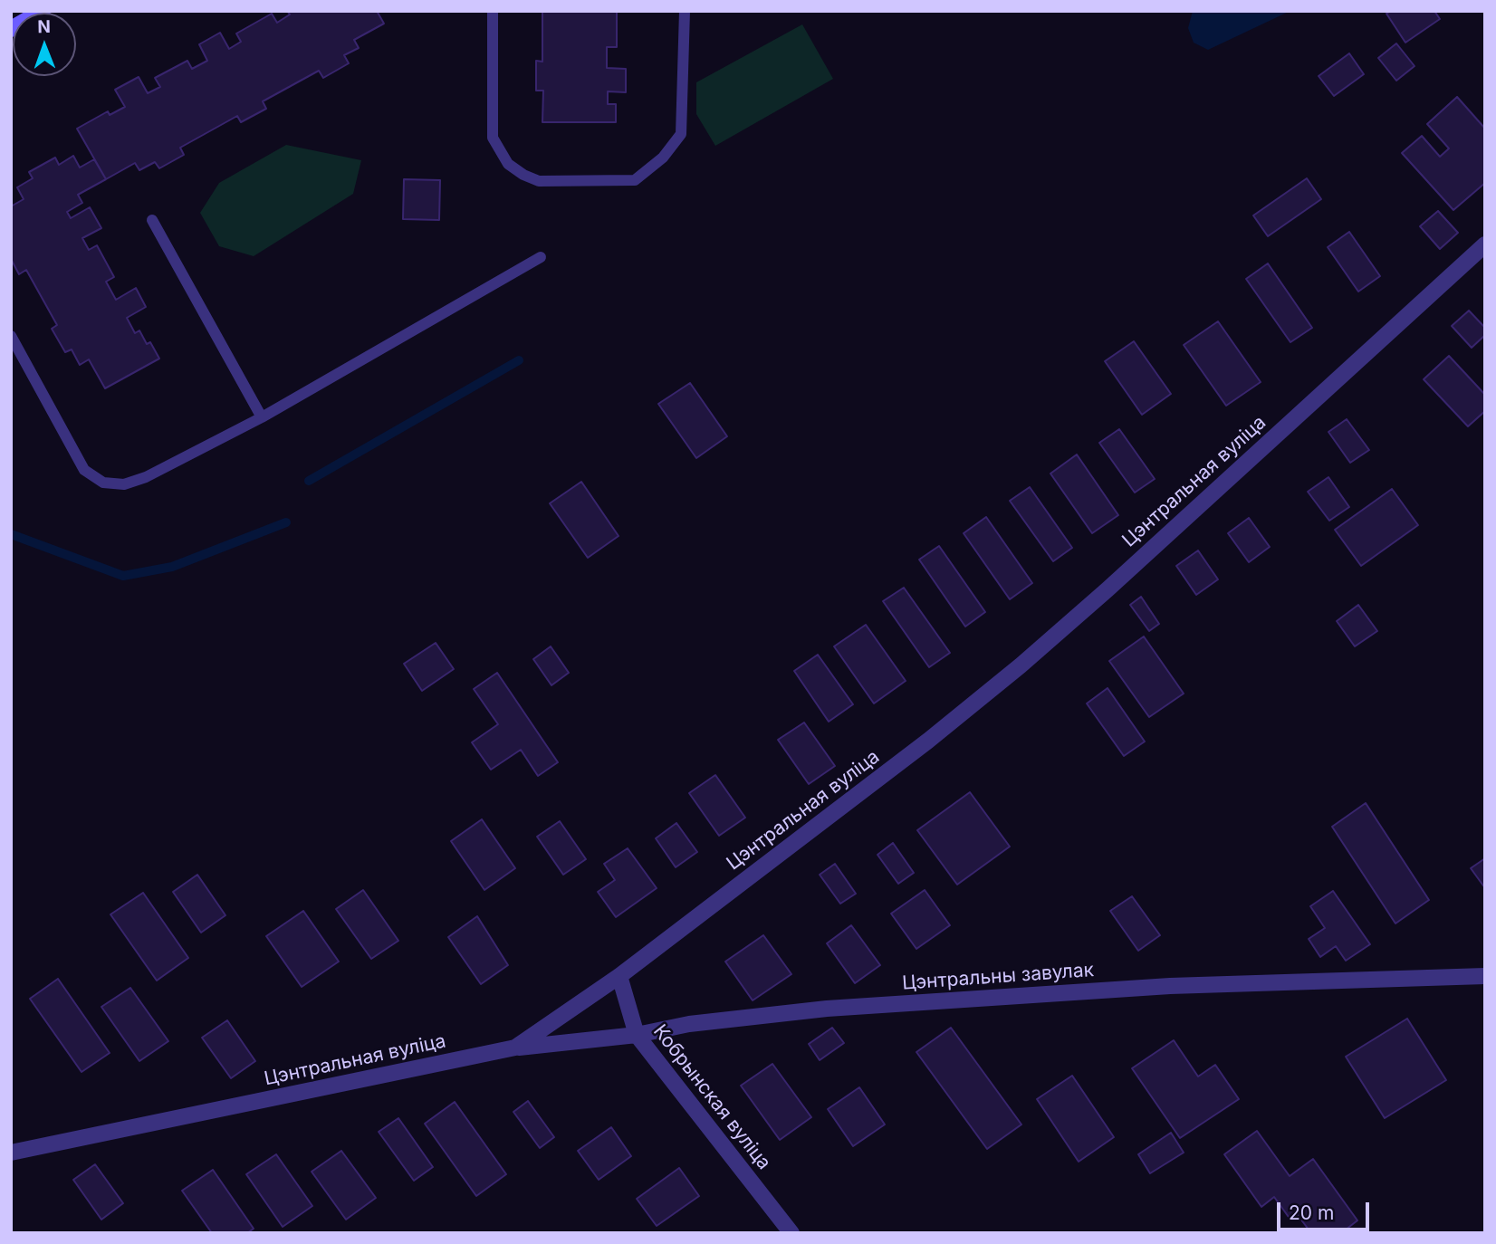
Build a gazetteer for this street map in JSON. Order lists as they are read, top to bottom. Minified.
{"streets":{"street":["Цэнтральная вуліца","Цэнтральны завулак","Кобрынская вуліца"]},"crossings":[["Цэнтральная вуліца","Цэнтральны завулак"],["Цэнтральная вуліца","Кобрынская вуліца"],["Цэнтральны завулак","Кобрынская вуліца"]],"scale_bar":"20 m","north":"top"}
